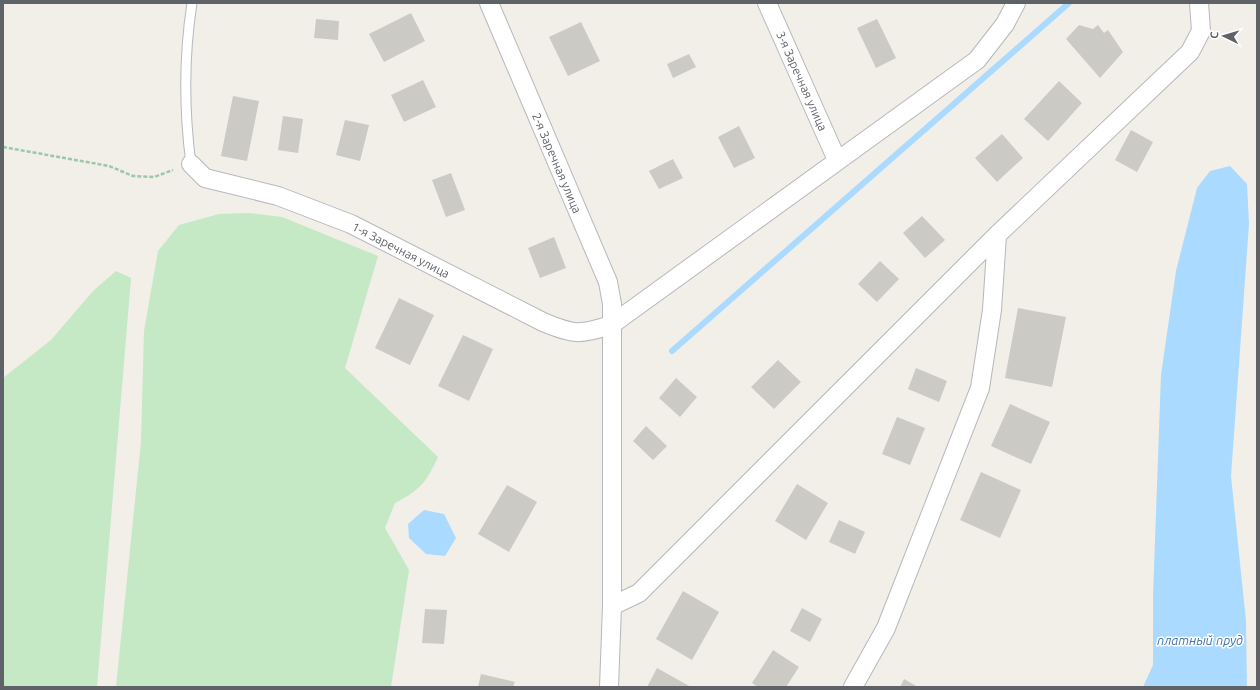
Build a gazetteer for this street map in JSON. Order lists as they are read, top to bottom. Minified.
{"streets":{"street":["3-я Заречная улица","2-я Заречная улица","1-я Заречная улица"]},"crossings":[["3-я Заречная улица","1-я Заречная улица"],["2-я Заречная улица","1-я Заречная улица"]],"water":["платный пруд"],"north":"left"}
